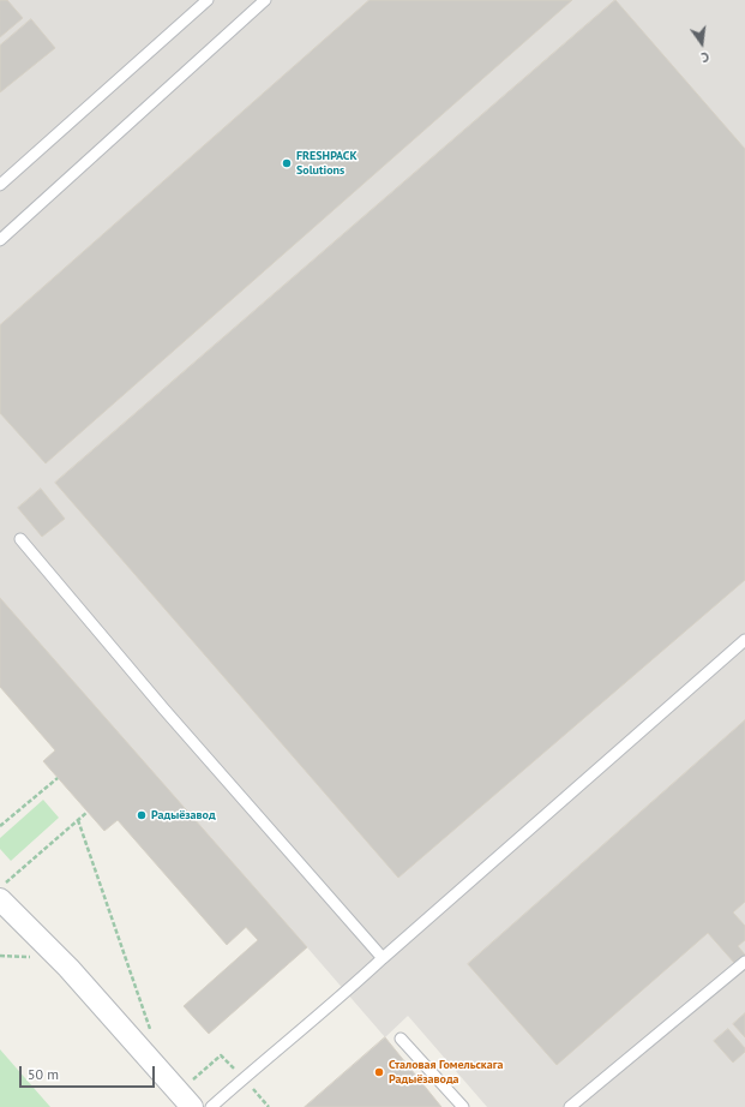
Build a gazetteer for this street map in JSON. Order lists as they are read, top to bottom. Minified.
{"places":["FRESHPACK Solutions","Радыёзавод","Сталовая Гомельскага Радыёзавода"],"scale_bar":"50 m","north":"bottom"}
